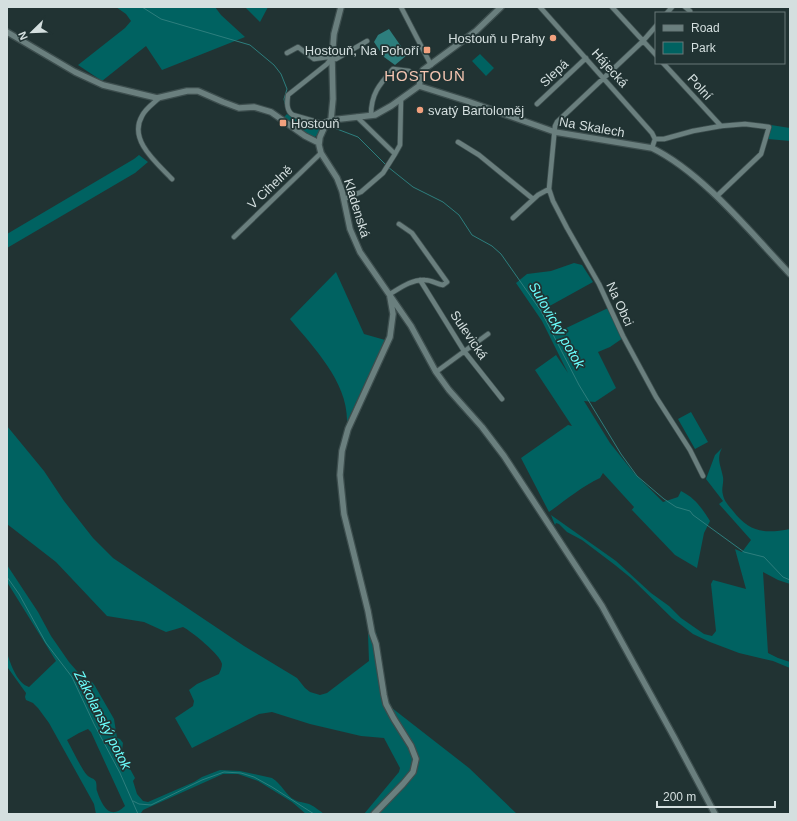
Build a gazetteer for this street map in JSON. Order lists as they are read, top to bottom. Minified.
{"streets":{"street":["Hájecká","Slepá","Polní","Na Skalech","V Cihelně","Kladenská","Na Obci","Sulevická"]},"crossings":[["Hájecká","Slepá"],["Na Skalech","Na Obci"],["V Cihelně","Kladenská"]],"districts":["HOSTOUŇ"],"water":["Sulovický potok","Zákolanský potok"],"places":{"other":["Hostouň u Prahy","svatý Bartoloměj"],"transit":["Hostouň, Na Pohoří","Hostouň"]},"legend":["Road","Park"],"scale_bar":"200 m","north":"bottom left"}
